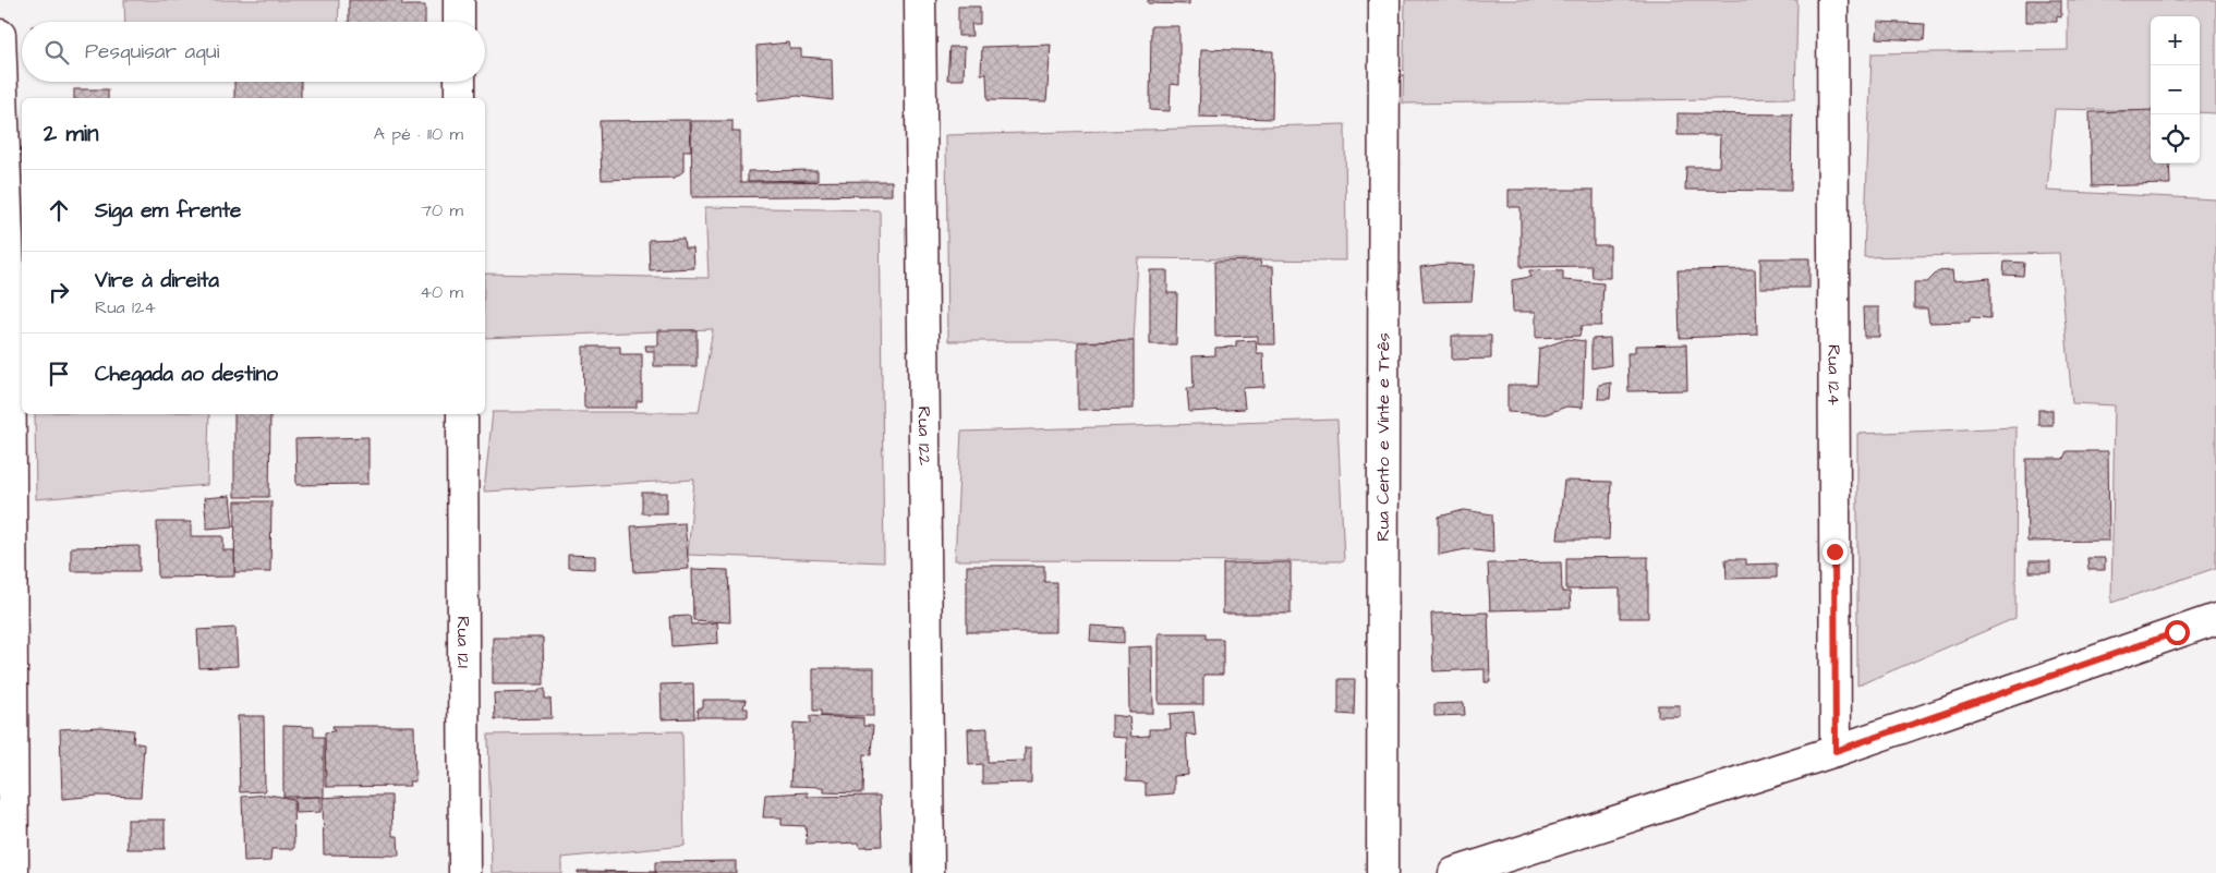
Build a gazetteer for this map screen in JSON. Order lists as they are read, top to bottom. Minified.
{"streets":{"street":["Rua 124","Rua 122","Rua Cento e Vinte e Três","Rua 121"]},"page":{"map_buttons":["+","−"],"search":"Pesquisar aqui","heading":["2 min","A pé · 110 m"],"list":[["Siga em frente","70 m"],["Vire à direita","Rua 124","40 m"],"Chegada ao destino"]}}
